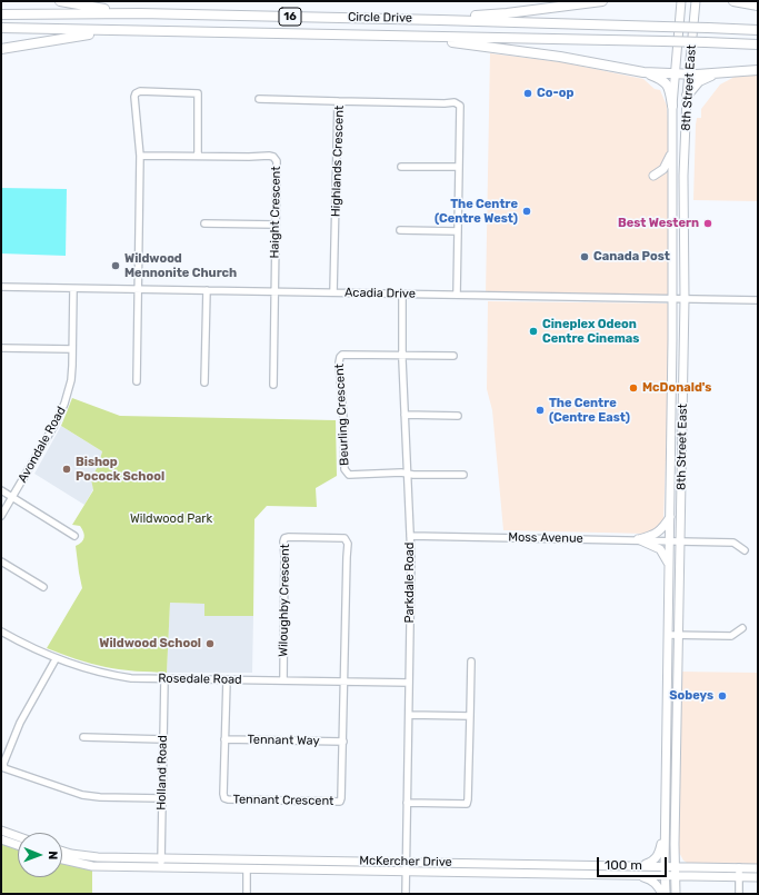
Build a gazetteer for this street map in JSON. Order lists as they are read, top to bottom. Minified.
{"streets":{"highway":["16","Circle Drive"],"main road":["8th Street East","McKercher Drive"],"street":["Highlands Crescent","Haight Crescent","Acadia Drive","Beurling Crescent","Avondale Road","Moss Avenue","Parkdale Road","Wiloughby Crescent","Rosedale Road","Tennant Way","Holland Road","Tennant Crescent"]},"crossings":[["8th Street East","Acadia Drive"],["8th Street East","Moss Avenue"],["8th Street East","McKercher Drive"],["Highlands Crescent","Acadia Drive"],["Haight Crescent","Acadia Drive"],["Acadia Drive","Avondale Road"],["Acadia Drive","Parkdale Road"],["Beurling Crescent","Parkdale Road"],["Moss Avenue","Parkdale Road"],["Parkdale Road","Rosedale Road"],["Parkdale Road","McKercher Drive"],["Wiloughby Crescent","Rosedale Road"],["Wiloughby Crescent","Tennant Crescent"],["Rosedale Road","Holland Road"],["Rosedale Road","Tennant Crescent"],["Tennant Way","Tennant Crescent"],["Holland Road","McKercher Drive"]],"parks":["Wildwood Park"],"places":["Co-op","The Centre (Centre West)","Best Western","Canada Post","Wildwood Mennonite Church","Cineplex Odeon Centre Cinemas","McDonald's","The Centre (Centre East)","Bishop Pocock School","Wildwood School","Sobeys"],"scale_bar":"100 m","north":"right"}
